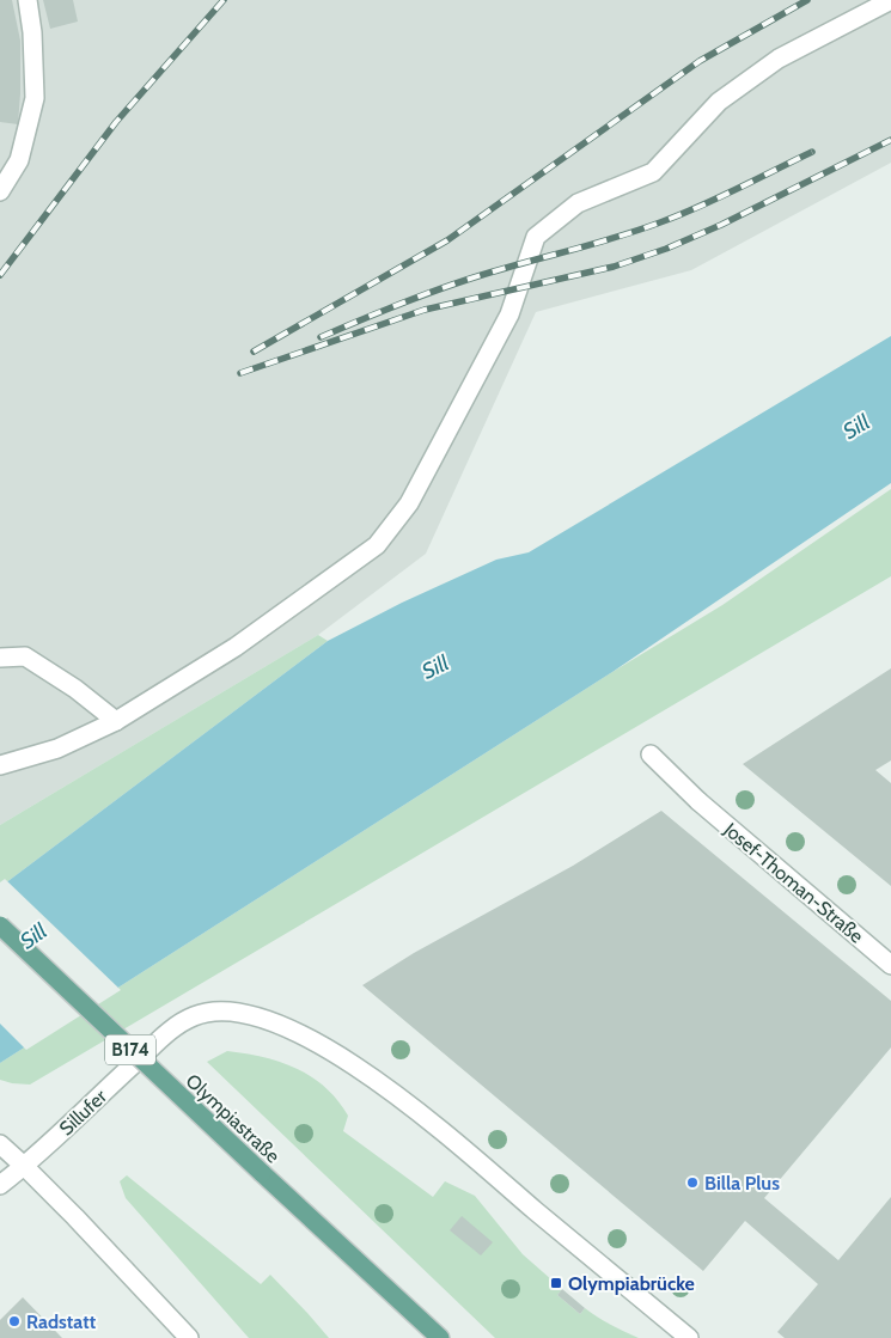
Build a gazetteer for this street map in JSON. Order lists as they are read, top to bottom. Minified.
{"streets":{"main road":["B174","Olympiastraße"],"street":["Josef-Thoman-Straße","Sillufer"]},"water":["Sill"],"places":{"other":["Billa Plus","Radstatt"],"transit":["Olympiabrücke"]}}
